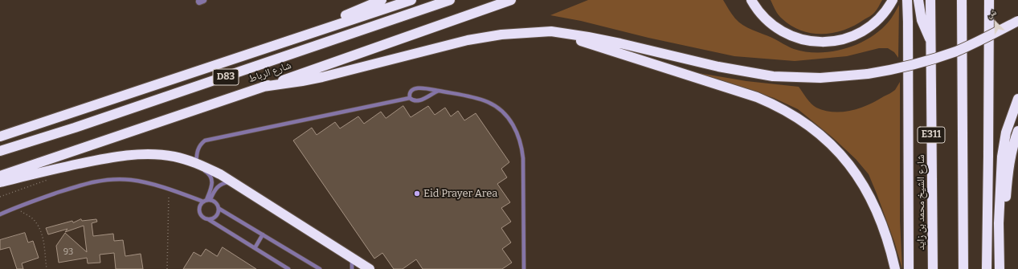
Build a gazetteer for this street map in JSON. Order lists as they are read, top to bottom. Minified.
{"streets":{"highway":["شارع الرباط","D83","E311","شارع الشيخ محمد بن زايد"]},"places":["Eid Prayer Area"],"house_numbers":["93"],"north":"top left"}
